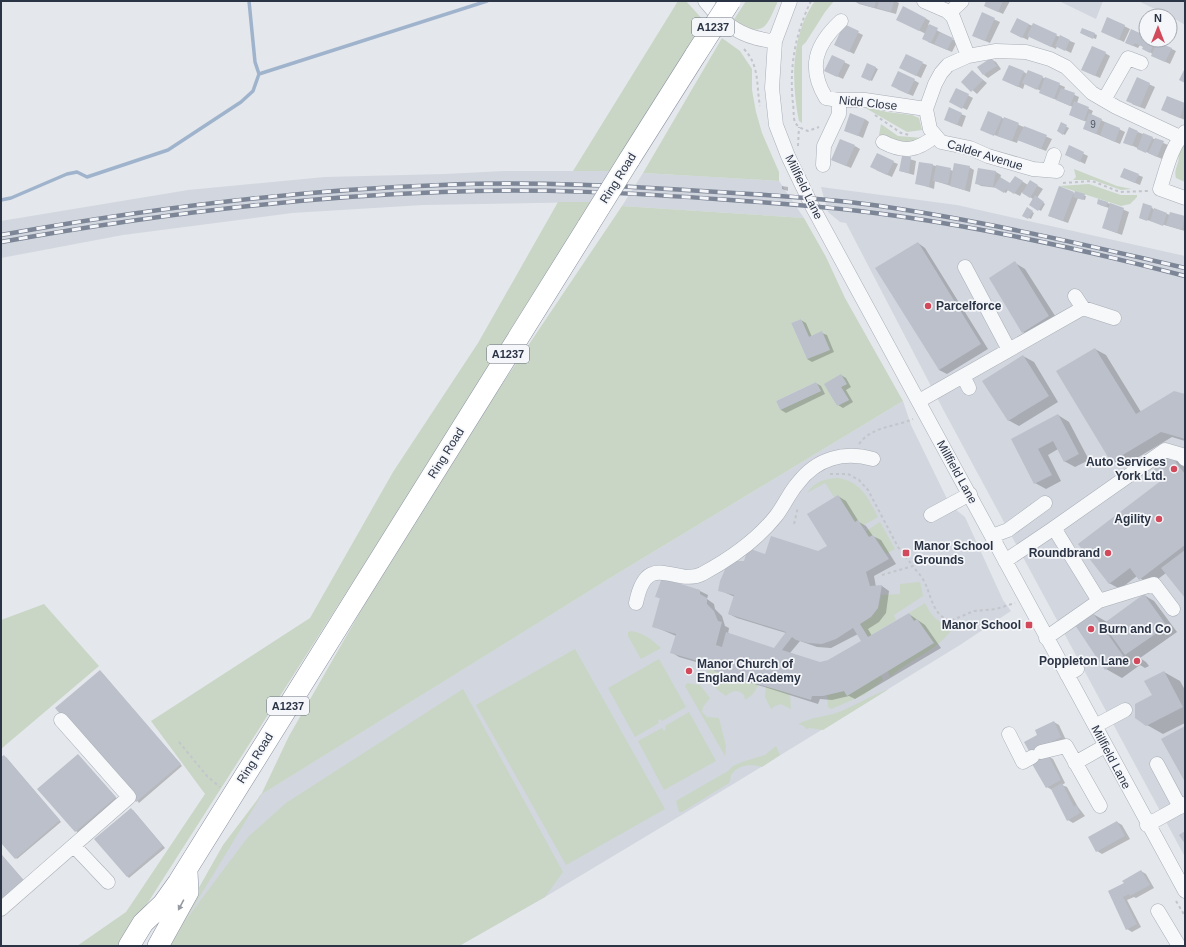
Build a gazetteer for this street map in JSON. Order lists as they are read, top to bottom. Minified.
{"streets":{"highway":["A1237","Ring Road"],"street":["Nidd Close","Calder Avenue","Millfield Lane"]},"crossings":[["Nidd Close","Calder Avenue"]],"places":{"other":["Parcelforce","Auto Services York Ltd.","Agility","Roundbrand","Burn and Co","Poppleton Lane","Manor Church of England Academy"],"transit":["Manor School Grounds","Manor School"]},"house_numbers":["9"],"north":"top"}
